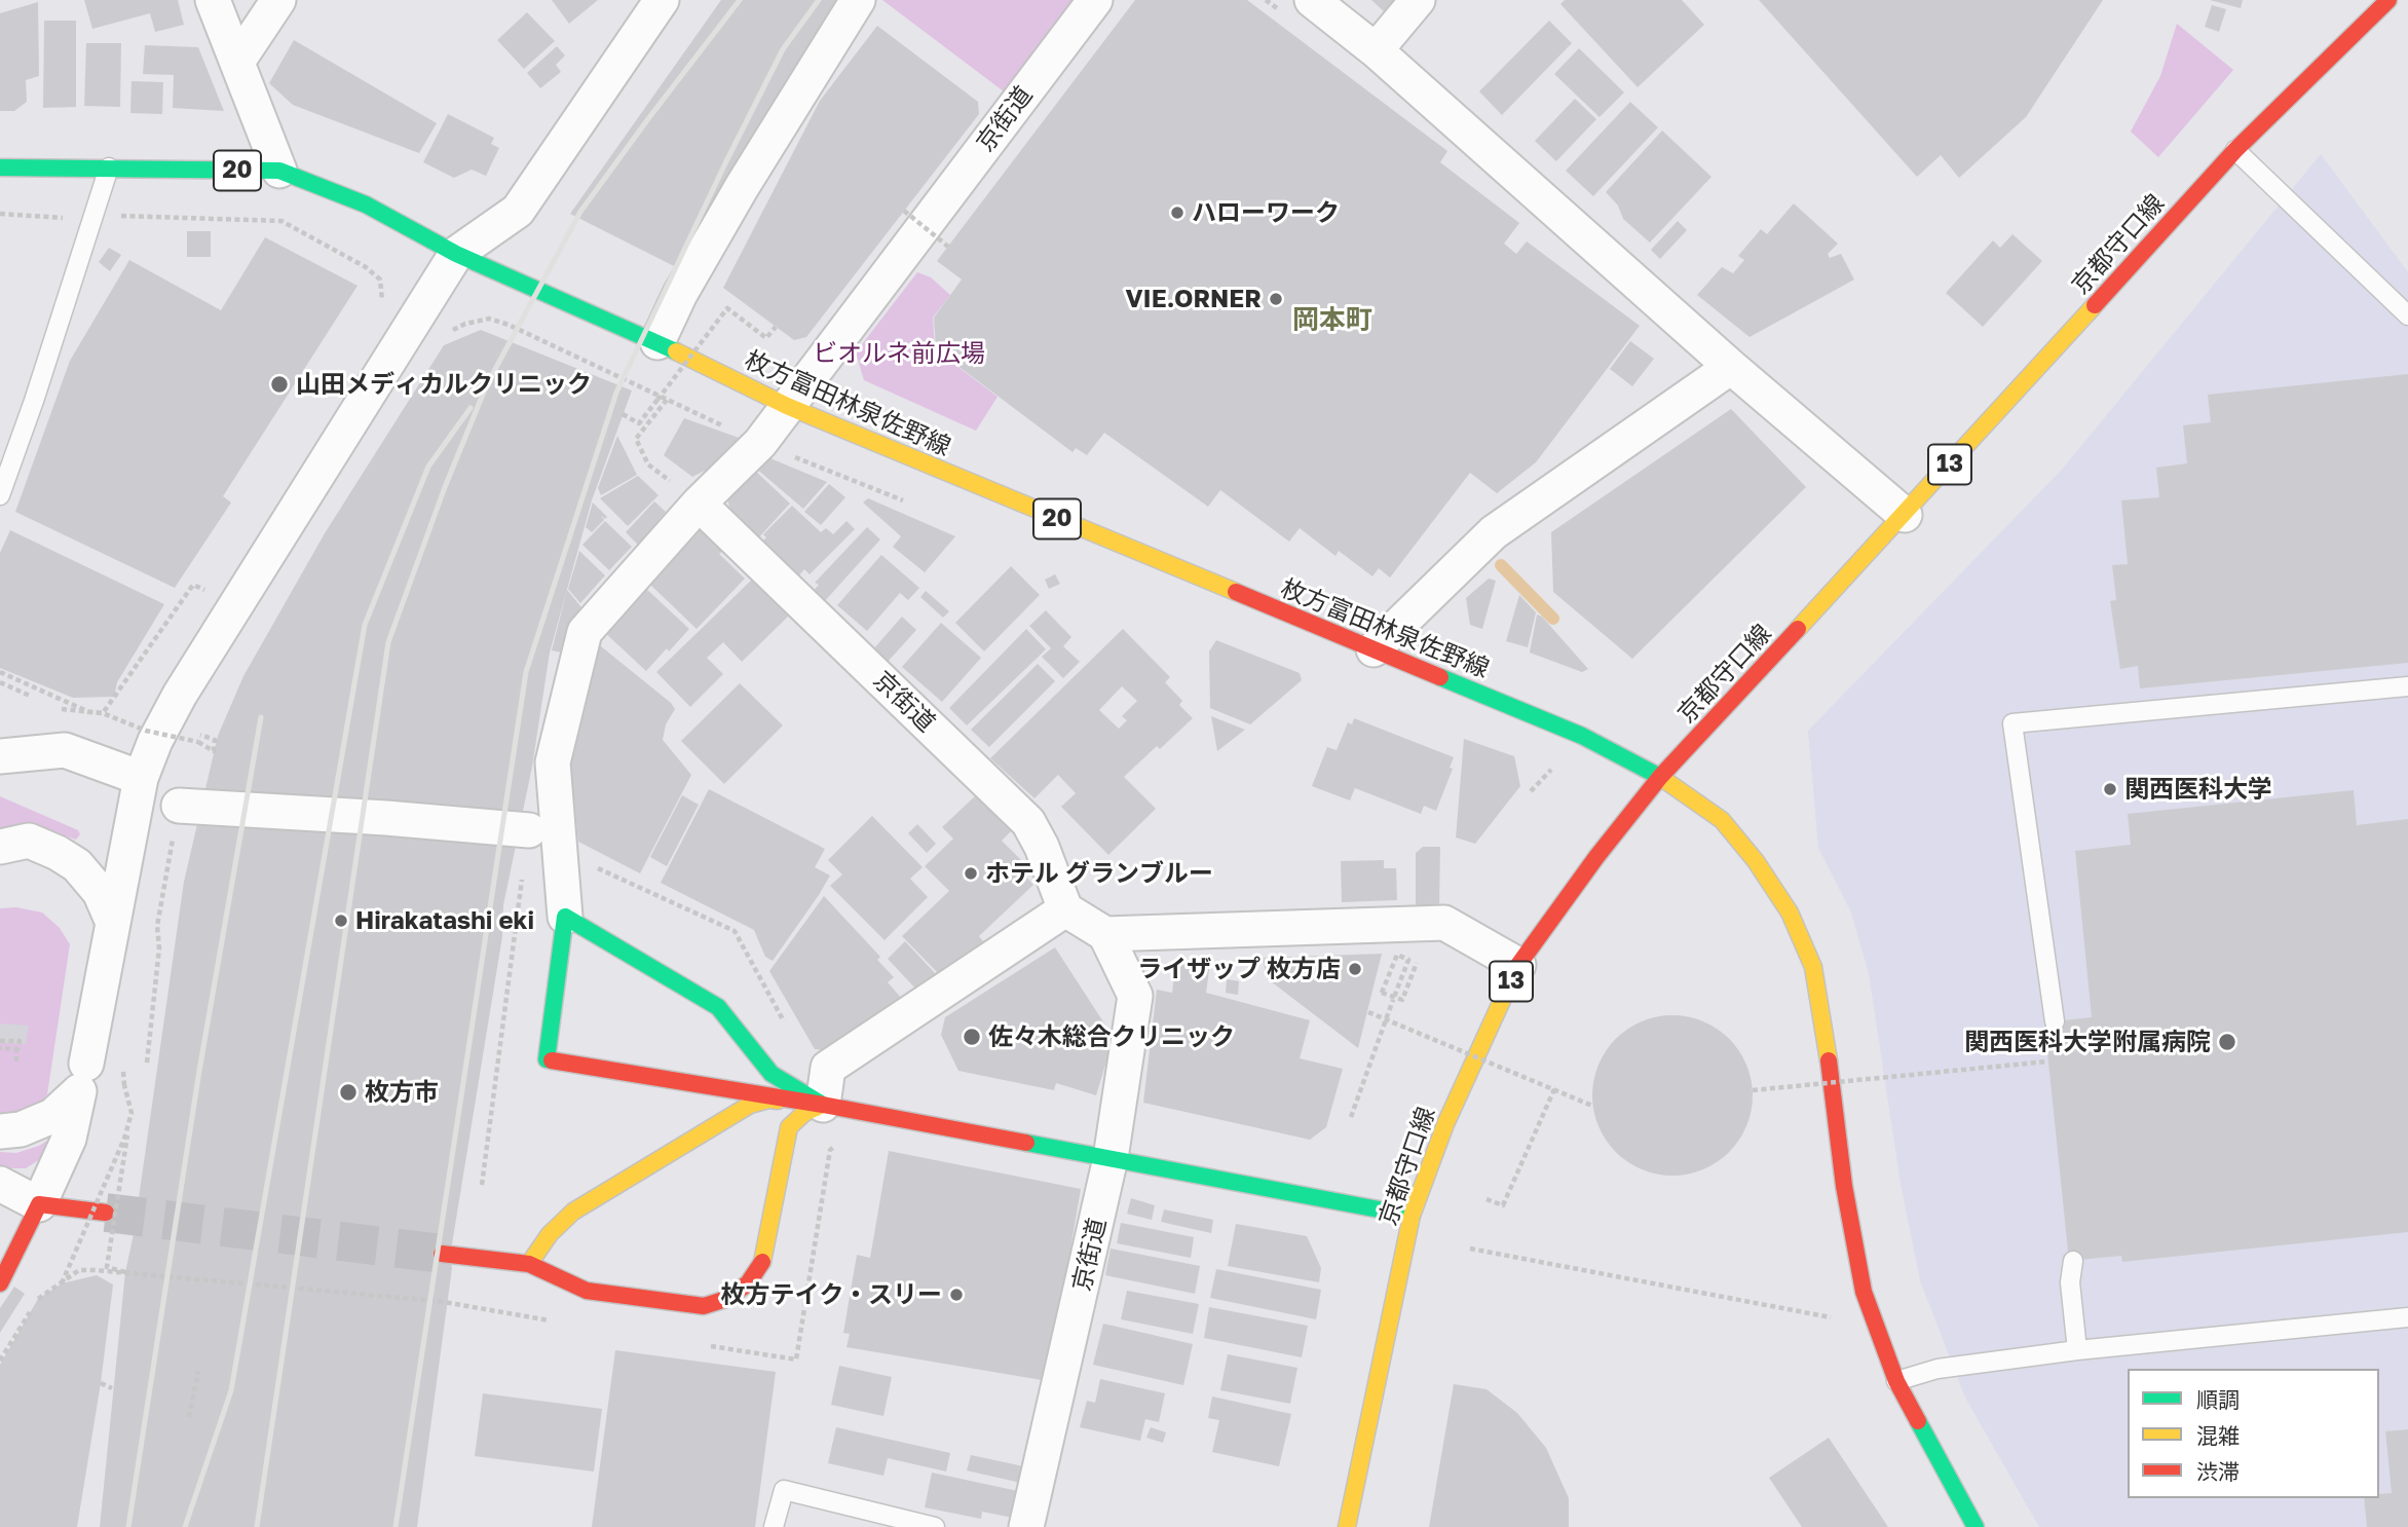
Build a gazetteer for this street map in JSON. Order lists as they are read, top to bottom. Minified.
{"streets":{"main road":["20","京都守口線","枚方富田林泉佐野線","13"],"street":["京街道"]},"crossings":[["京街道","枚方富田林泉佐野線"],["京都守口線","枚方富田林泉佐野線"]],"districts":["岡本町"],"parks":["ビオルネ前広場"],"places":["ハローワーク","VIE.ORNER","山田メディカルクリニック","関西医科大学","ホテル グランブルー","Hirakatashi eki","ライザップ 枚方店","佐々木総合クリニック","関西医科大学附属病院","枚方市","枚方テイク・スリー"],"legend":["順調","混雑","渋滞"]}
